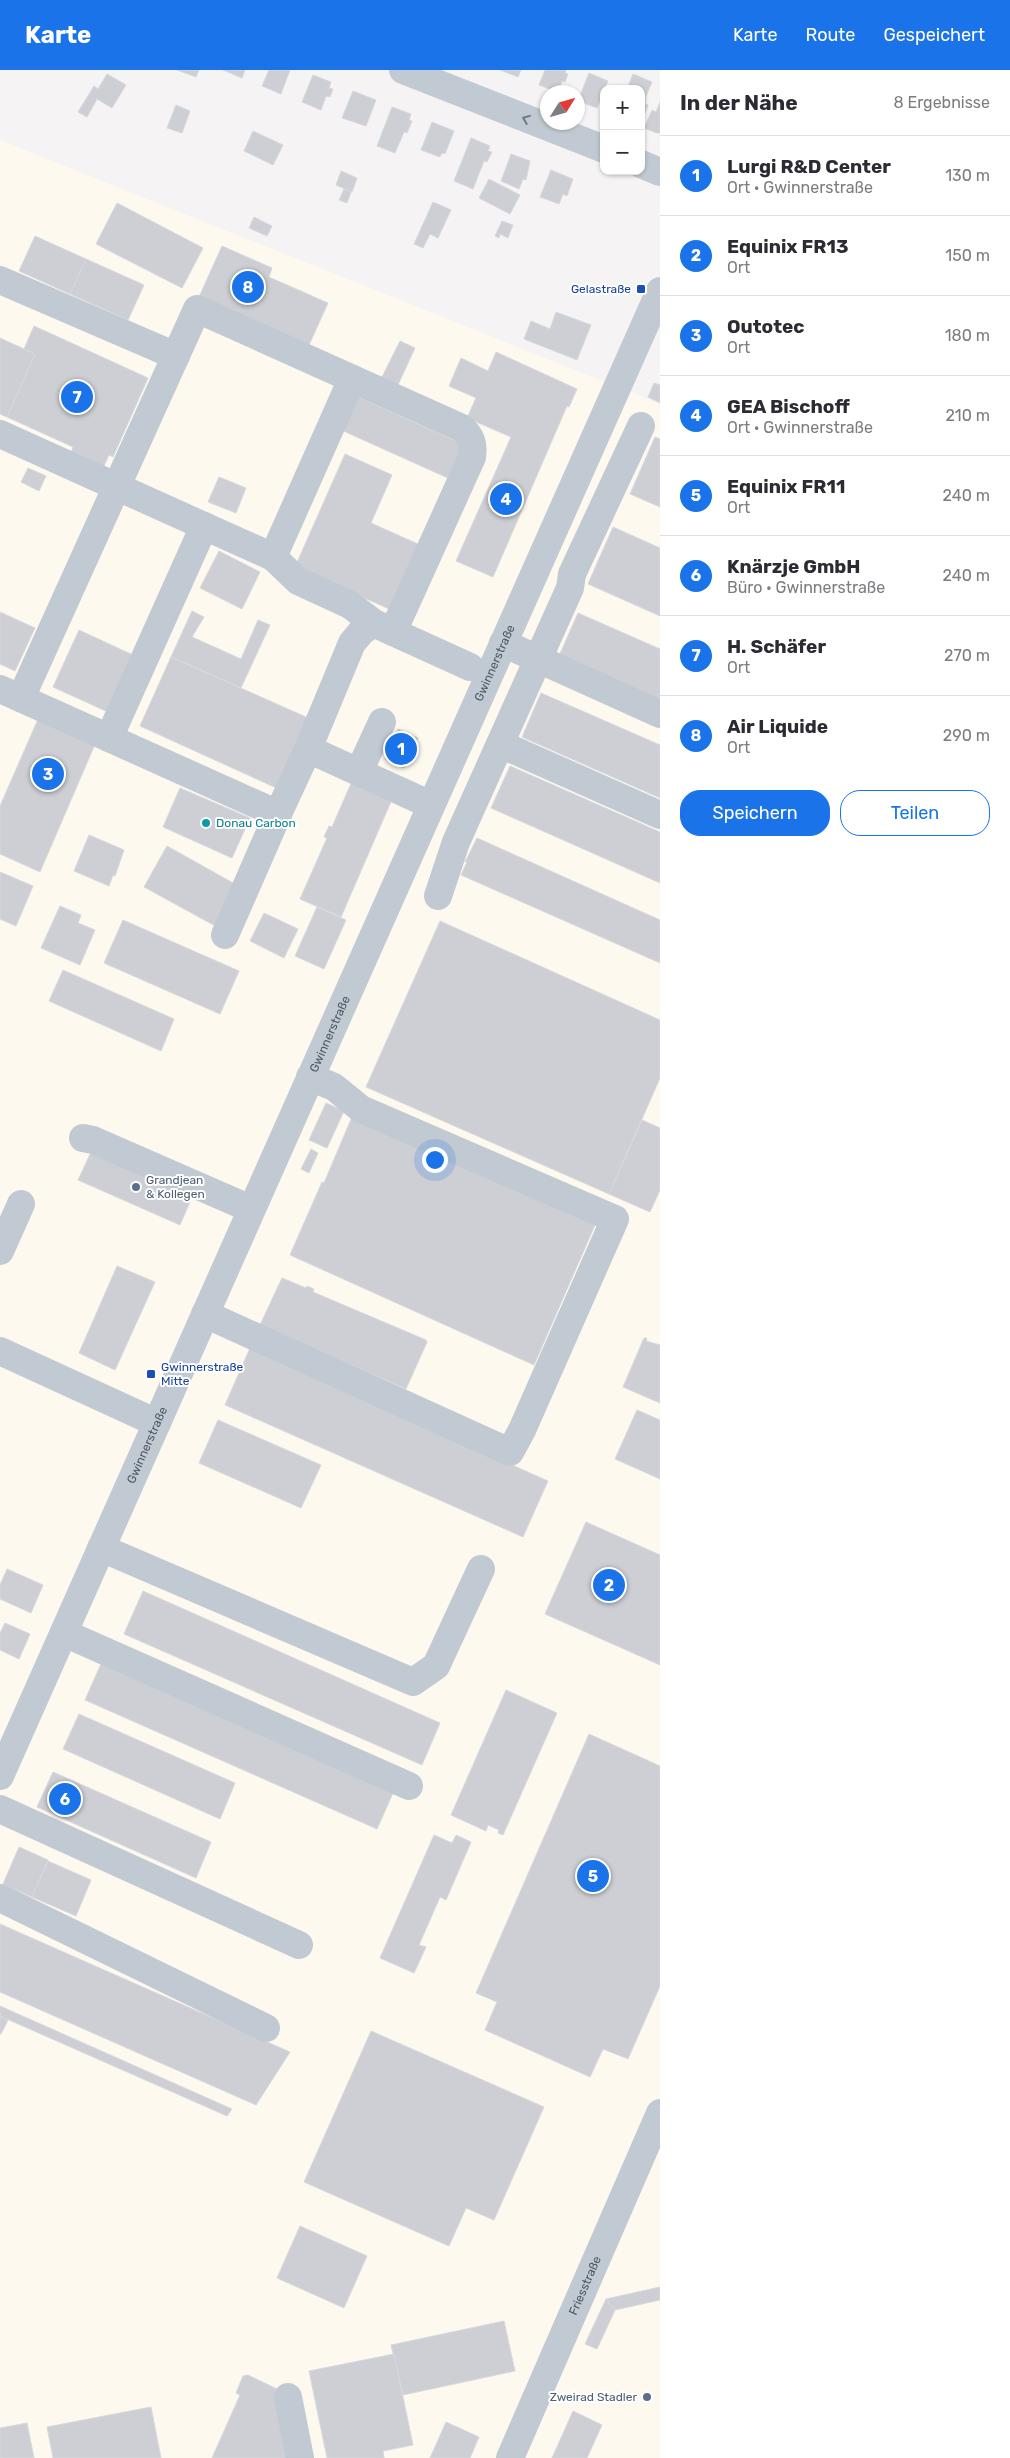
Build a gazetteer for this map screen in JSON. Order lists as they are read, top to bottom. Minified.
{"streets":{"street":["Gwinnerstraße","Friesstraße"]},"places":{"transit":["Gelastraße","Gwinnerstraße Mitte"],"other":["Donau Carbon","Grandjean & Kollegen","Zweirad Stadler"]},"north":"top right","page":{"header":"Karte","nav":["Karte","Route","Gespeichert"],"heading":["In der Nähe","8 Ergebnisse"],"map_buttons":["+","−"],"list":[{"mark":"1","name":"Lurgi R&D Center","note":"Ort · Gwinnerstraße","value":"130 m"},{"mark":"2","name":"Equinix FR13","note":"Ort","value":"150 m"},{"mark":"3","name":"Outotec","note":"Ort","value":"180 m"},{"mark":"4","name":"GEA Bischoff","note":"Ort · Gwinnerstraße","value":"210 m"},{"mark":"5","name":"Equinix FR11","note":"Ort","value":"240 m"},{"mark":"6","name":"Knärzje GmbH","note":"Büro · Gwinnerstraße","value":"240 m"},{"mark":"7","name":"H. Schäfer","note":"Ort","value":"270 m"},{"mark":"8","name":"Air Liquide","note":"Ort","value":"290 m"}],"pins":["8","7","4","1","3","2","6","5"],"buttons":["Speichern","Teilen"]}}
